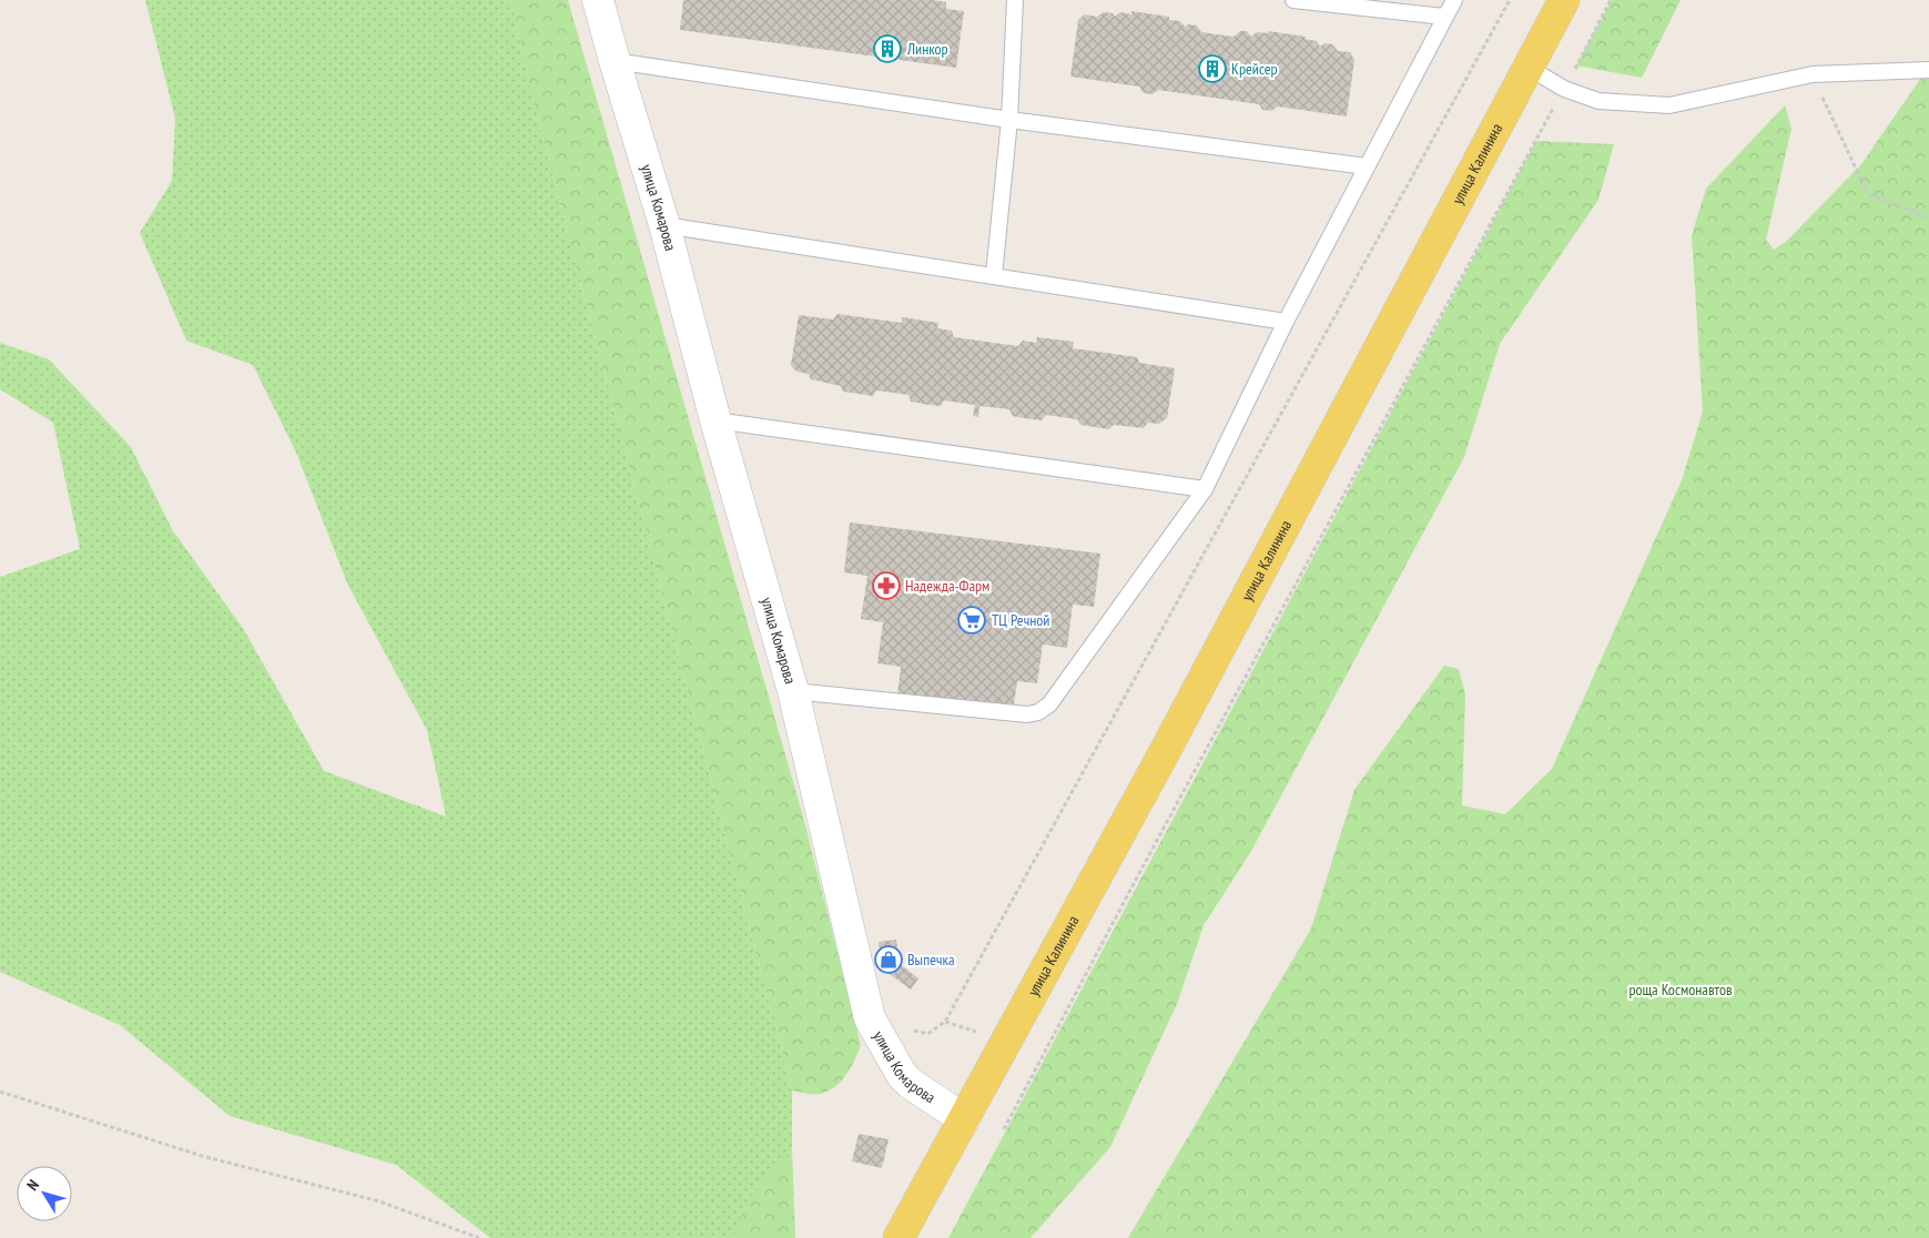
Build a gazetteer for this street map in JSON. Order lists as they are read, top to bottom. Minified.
{"streets":{"main road":["улица Калинина"],"street":["улица Комарова"]},"crossings":[["улица Калинина","улица Комарова"]],"parks":["роща Космонавтов"],"places":{"building":["Линкор","Крейсер"],"pharmacy":["Надежда-Фарм"],"supermarket":["ТЦ Речной"],"shop":["Выпечка"]},"north":"top left"}
